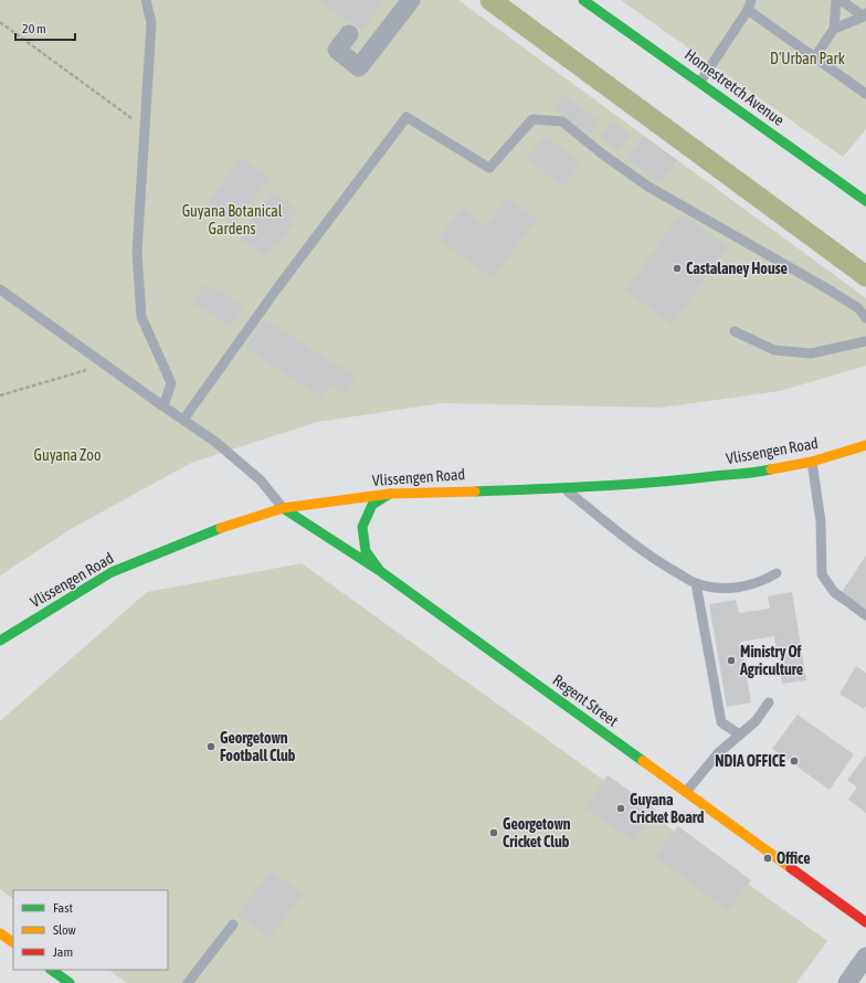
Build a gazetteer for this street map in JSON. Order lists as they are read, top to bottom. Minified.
{"streets":{"main road":["Homestretch Avenue","Vlissengen Road","Regent Street"]},"crossings":[["Vlissengen Road","Regent Street"]],"parks":["D'Urban Park","Guyana Botanical Gardens","Guyana Zoo"],"places":["Castalaney House","Ministry Of Agriculture","Georgetown Football Club","NDIA OFFICE","Guyana Cricket Board","Georgetown Cricket Club","Office"],"legend":["Fast","Slow","Jam"],"scale_bar":"20 m"}
